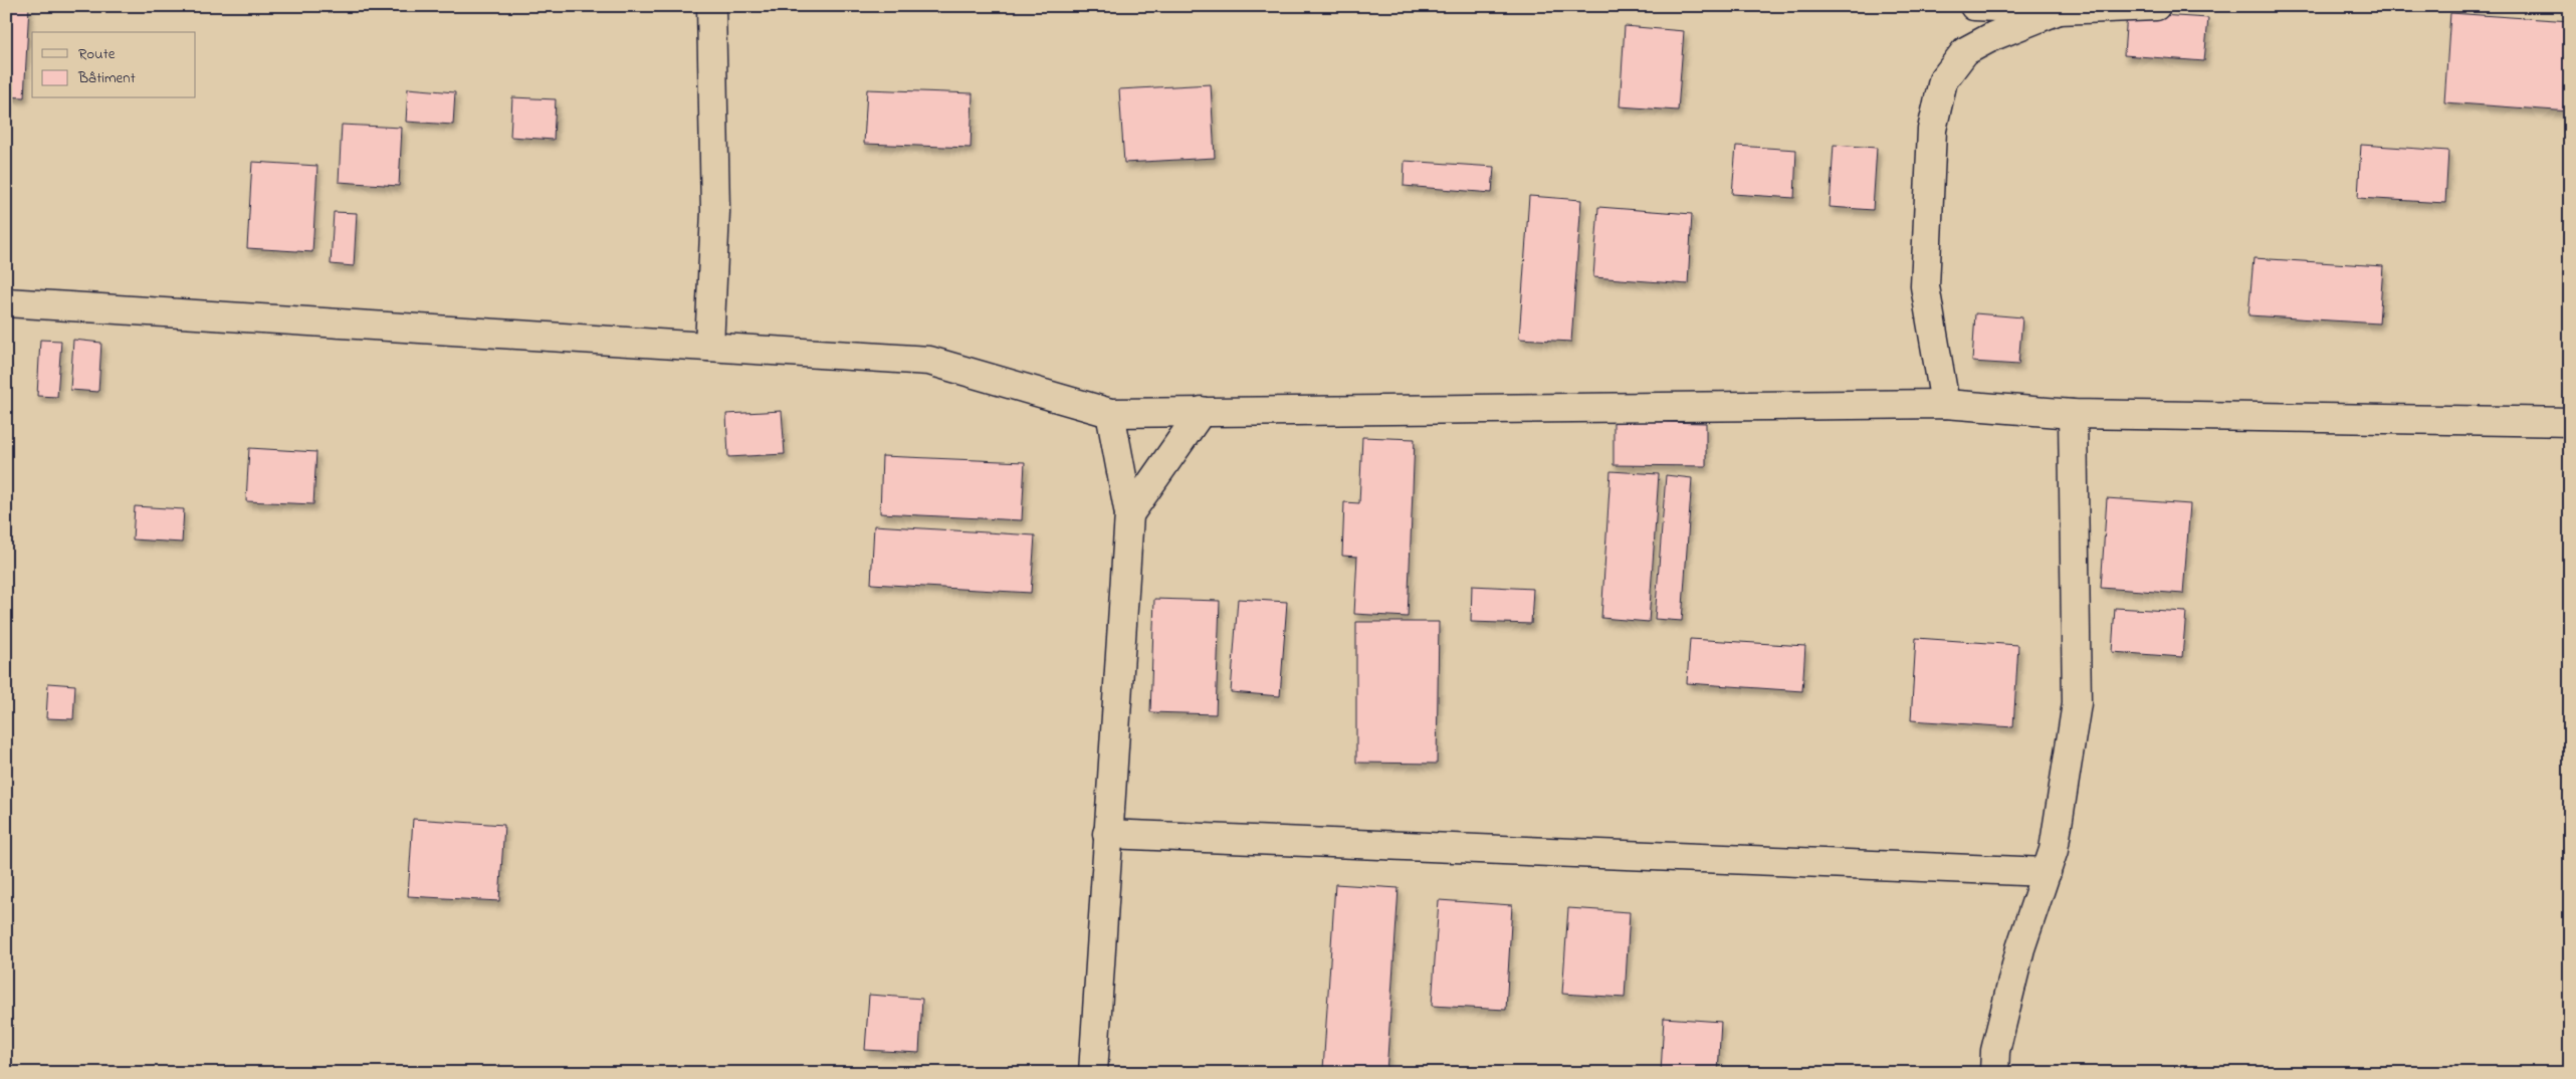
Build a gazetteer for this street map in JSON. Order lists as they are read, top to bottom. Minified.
{"legend":["Route","Bâtiment"]}
